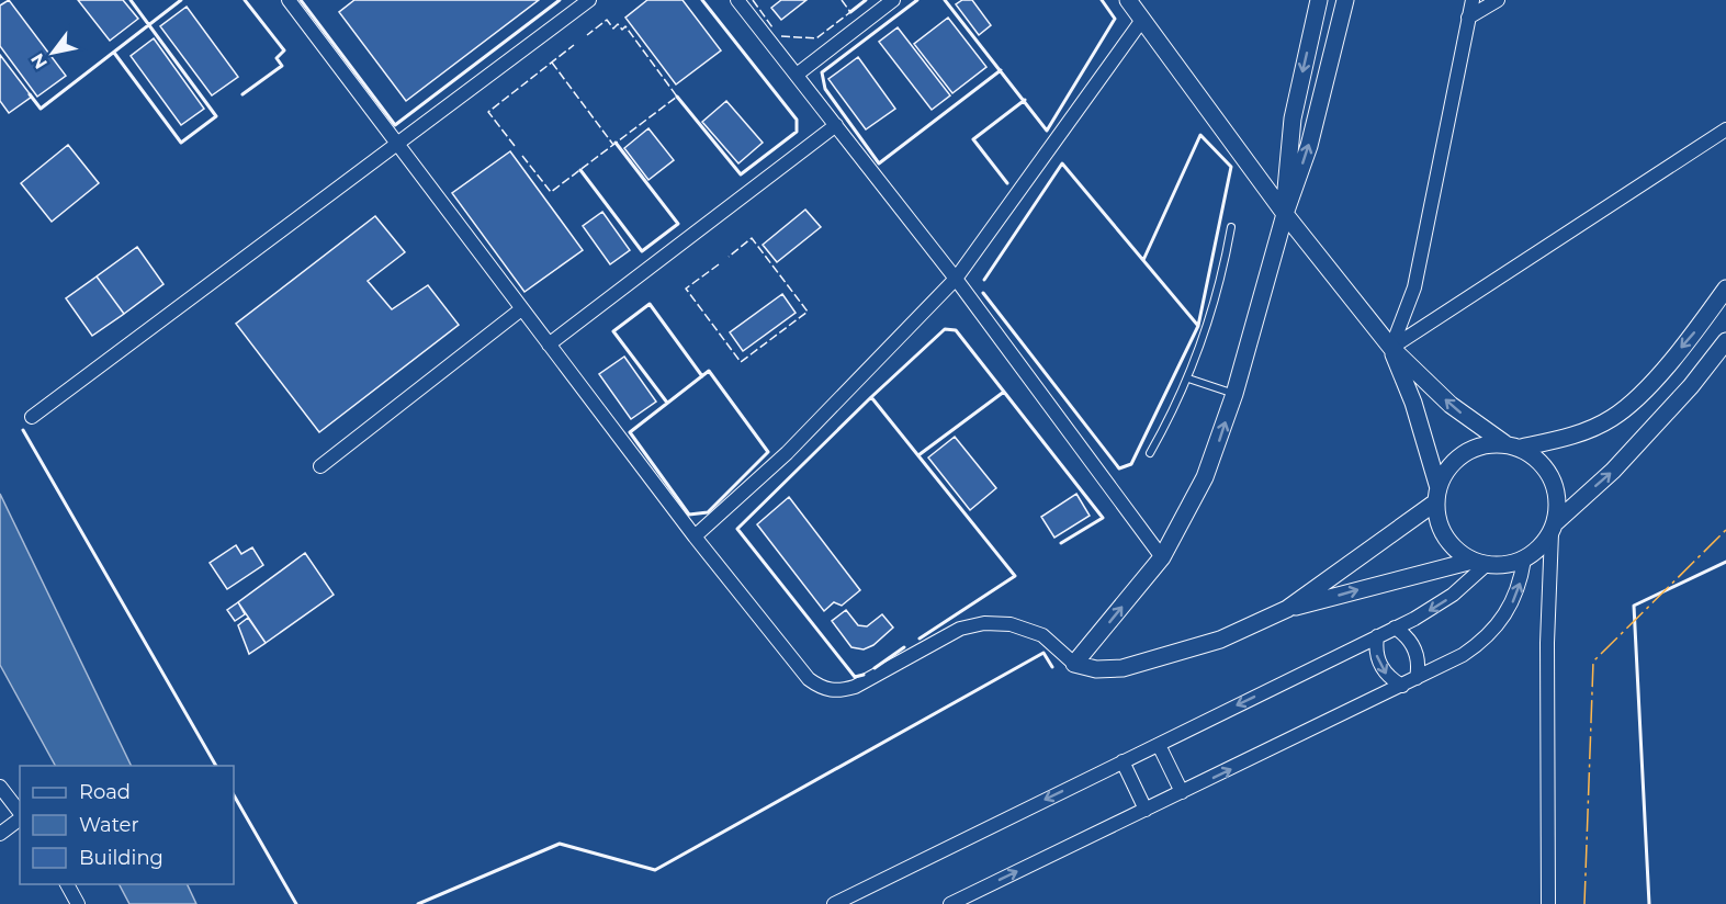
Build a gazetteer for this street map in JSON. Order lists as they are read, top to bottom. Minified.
{"legend":["Road","Water","Building"],"north":"bottom left"}
